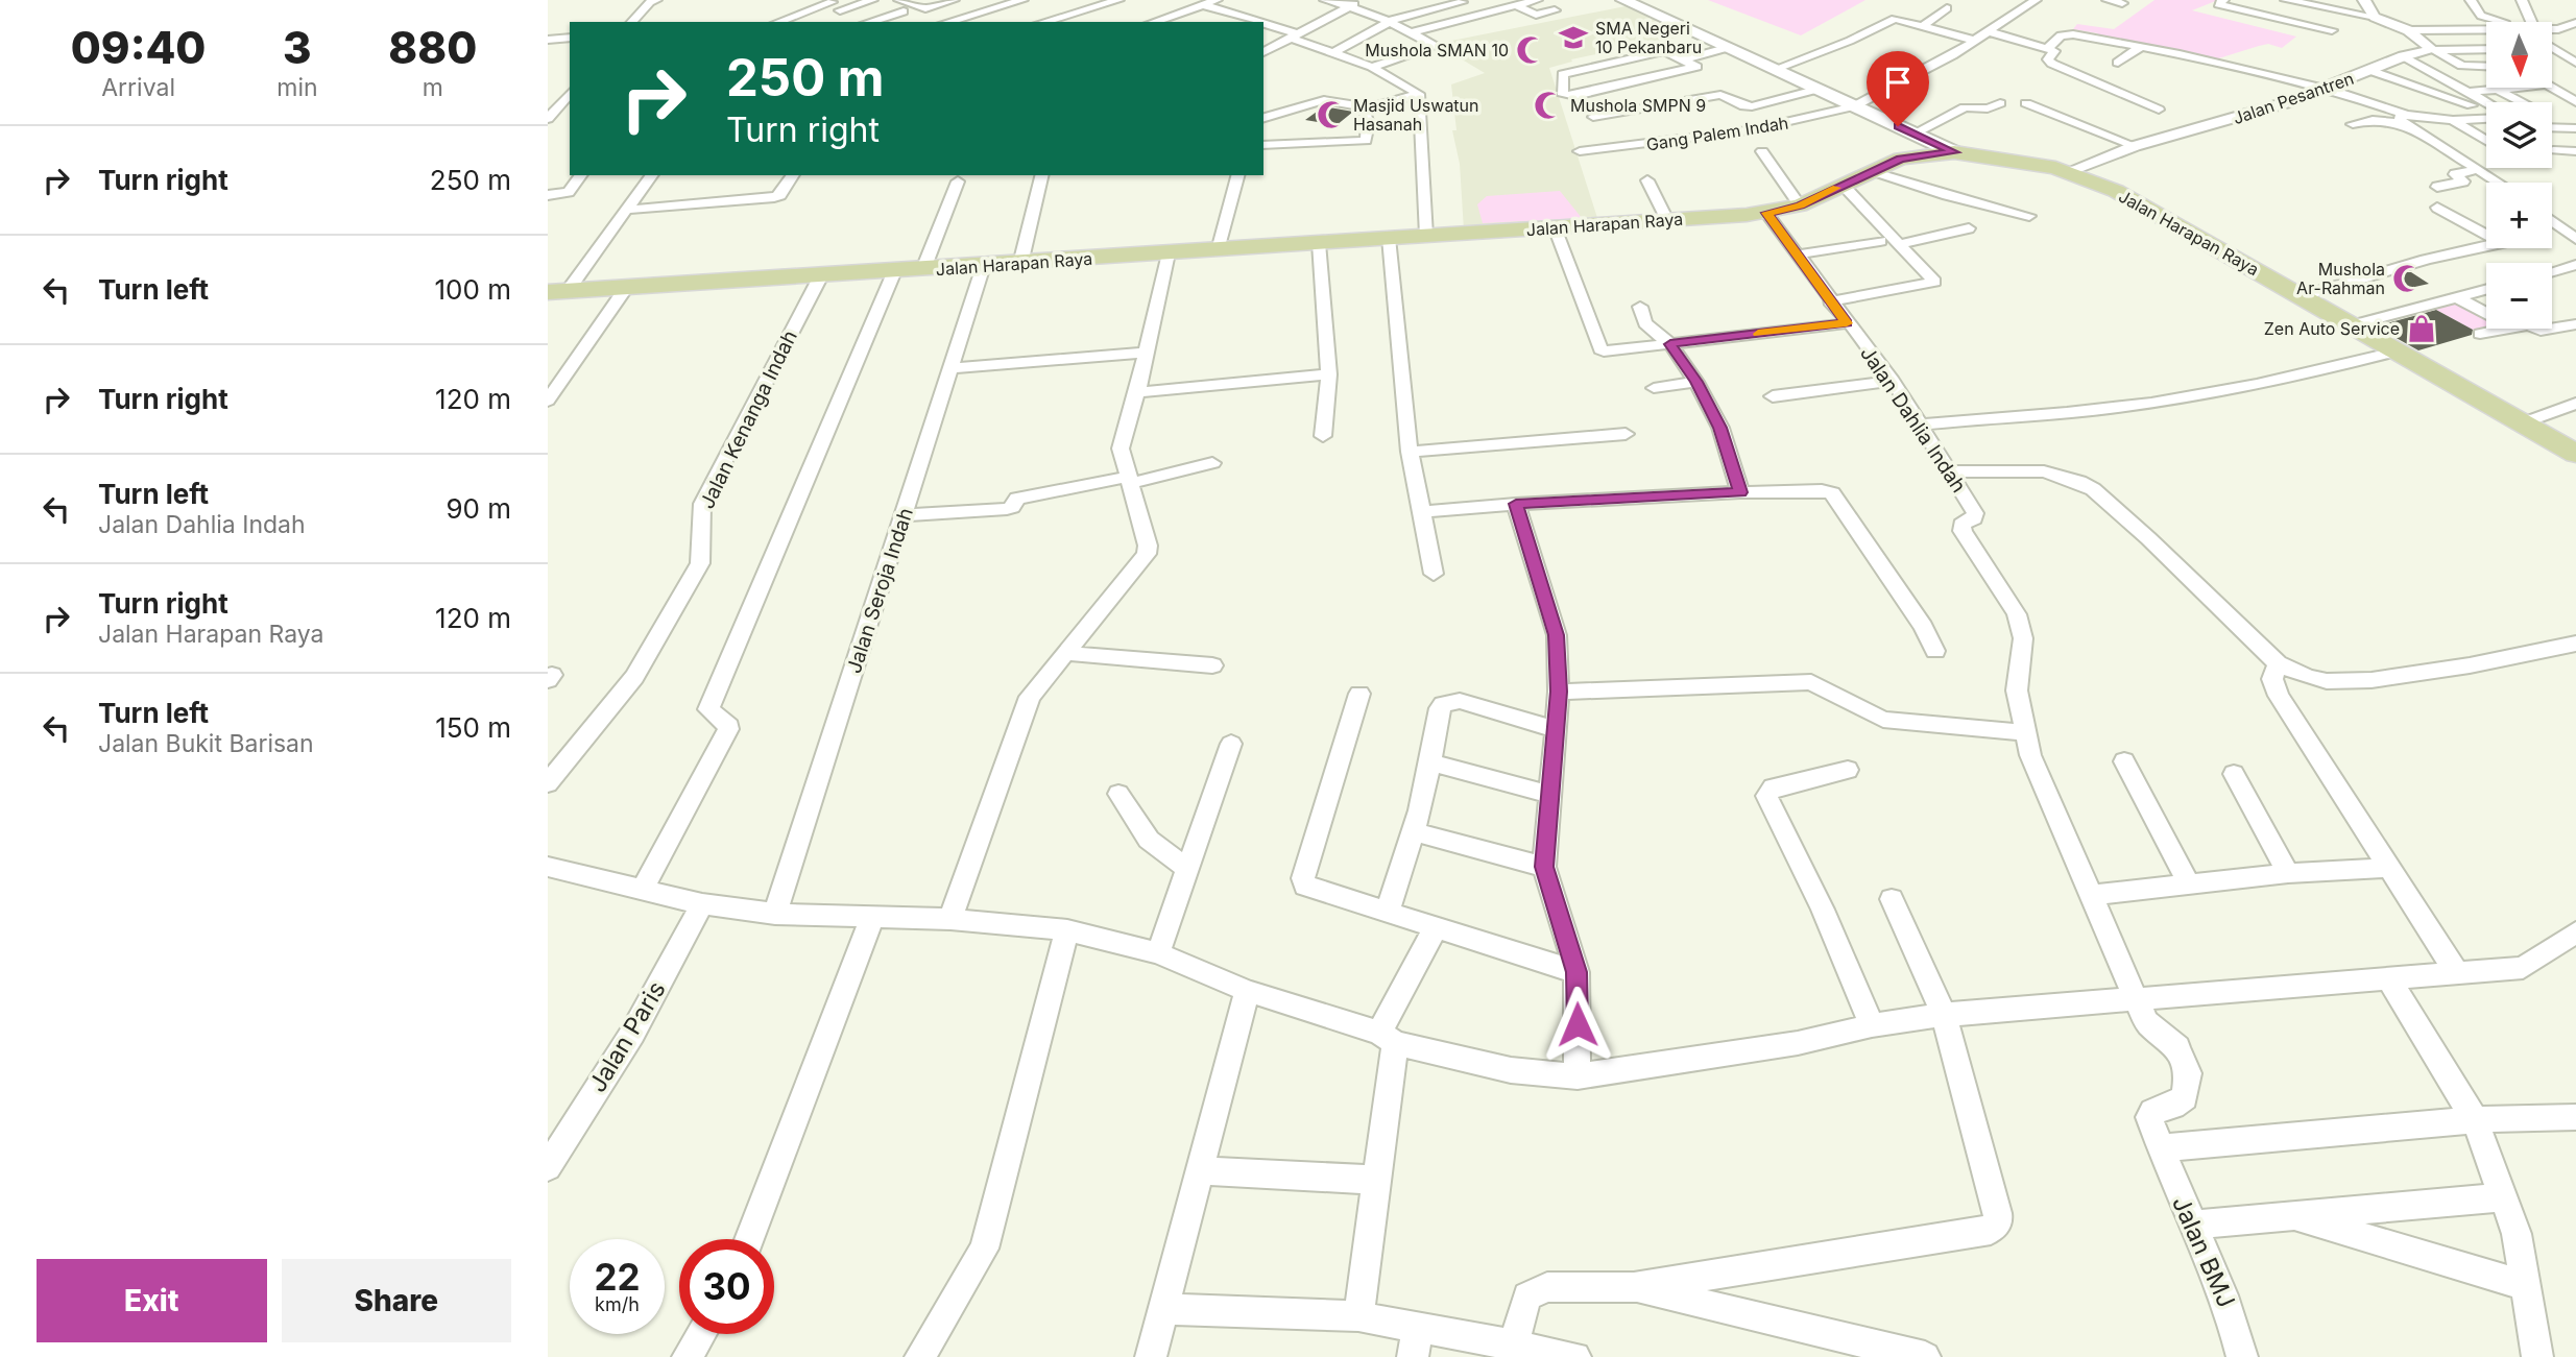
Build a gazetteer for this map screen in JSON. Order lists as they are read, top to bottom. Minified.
{"streets":{"main road":["Jalan Harapan Raya"],"street":["Jalan Pesantren","Gang Palem Indah","Jalan Kenanga Indah","Jalan Dahlia Indah","Jalan Seroja Indah","Jalan Paris","Jalan BMJ"]},"crossings":[["Jalan Pesantren","Jalan Harapan Raya"],["Jalan Harapan Raya","Jalan Kenanga Indah"],["Jalan Harapan Raya","Jalan Dahlia Indah"],["Jalan Harapan Raya","Jalan Seroja Indah"],["Jalan Dahlia Indah","Jalan BMJ"]],"places":{"school or university":["SMA Negeri 10 Pekanbaru"],"mosque":["Mushola SMAN 10","Mushola SMPN 9","Masjid Uswatun Hasanah","Mushola Ar-Rahman"],"shop":["Zen Auto Service"]},"north":"bottom","page":{"eta":["09:40","Arrival","3","min","880","m"],"map_buttons":["+","−"],"turn":["250 m","Turn right"],"list":[{"name":"Turn right","value":"250 m"},{"name":"Turn left","value":"100 m"},{"name":"Turn right","value":"120 m"},{"name":"Turn left","note":"Jalan Dahlia Indah","value":"90 m"},{"name":"Turn right","note":"Jalan Harapan Raya","value":"120 m"},{"name":"Turn left","note":"Jalan Bukit Barisan","value":"150 m"}],"speed":"22 km/h","limit":"30","buttons":["Exit","Share"]}}
